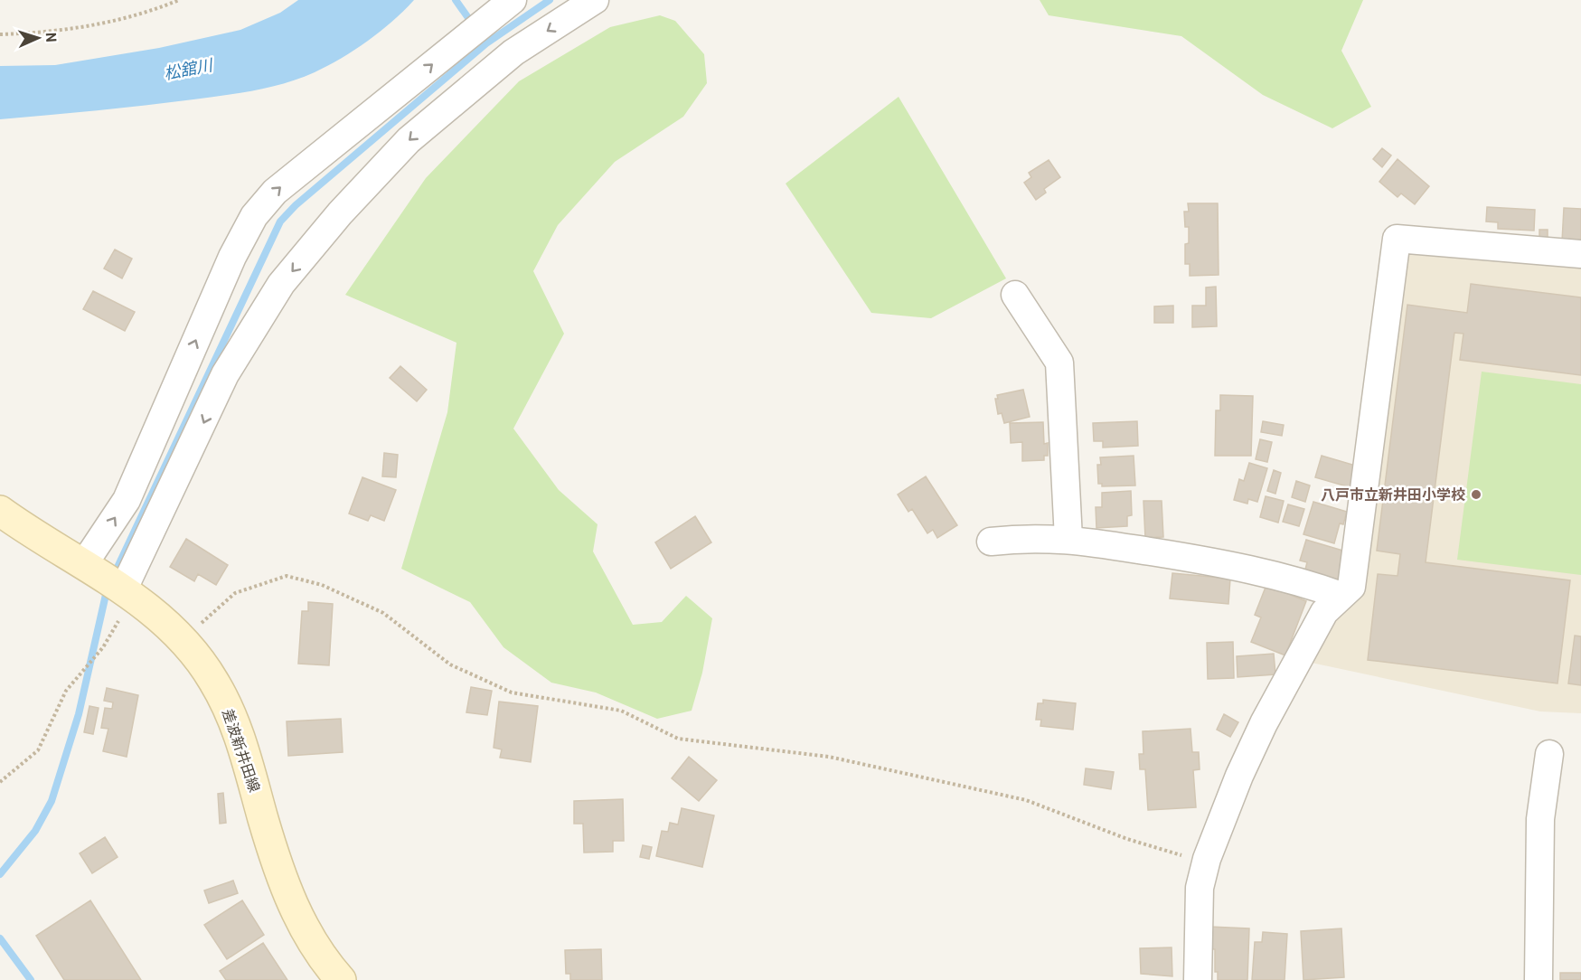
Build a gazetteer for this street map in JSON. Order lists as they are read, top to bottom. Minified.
{"streets":{"main road":["差波新井田線"]},"water":["松舘川"],"places":["八戸市立新井田小学校"],"north":"right"}
